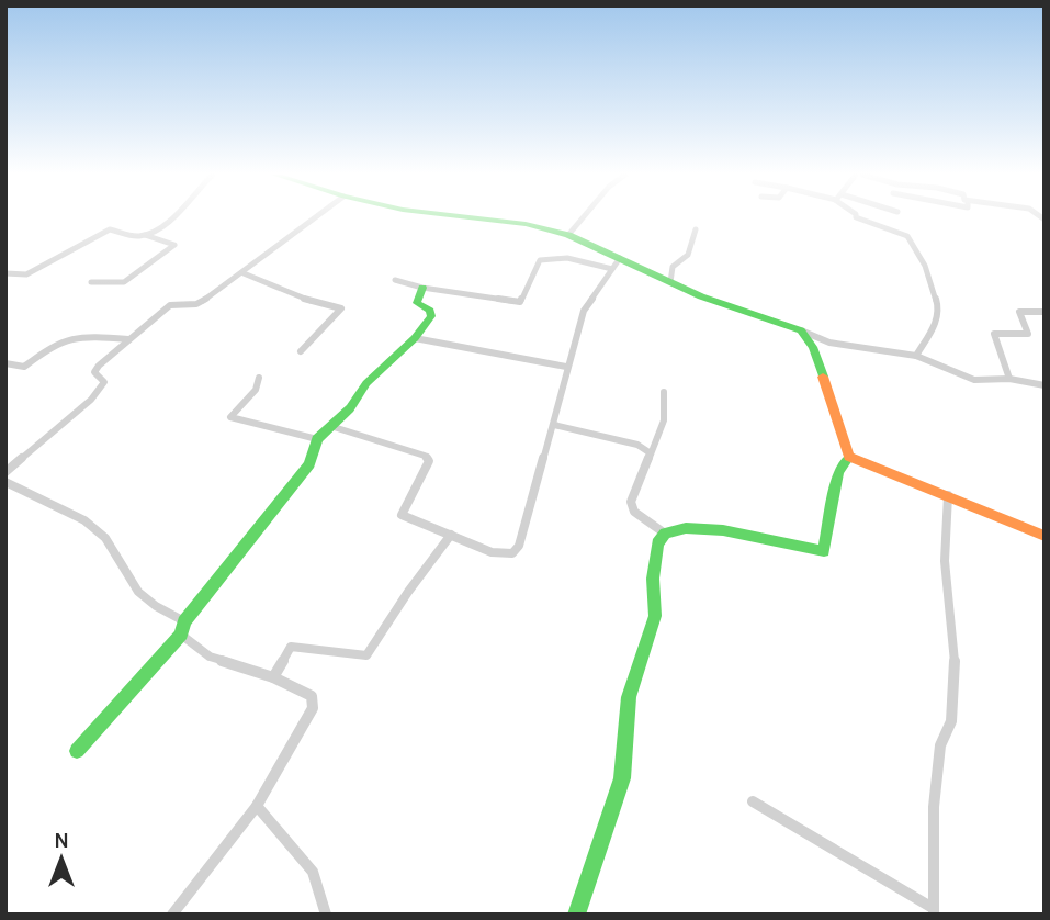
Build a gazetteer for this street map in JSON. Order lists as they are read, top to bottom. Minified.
{"north":"top"}
